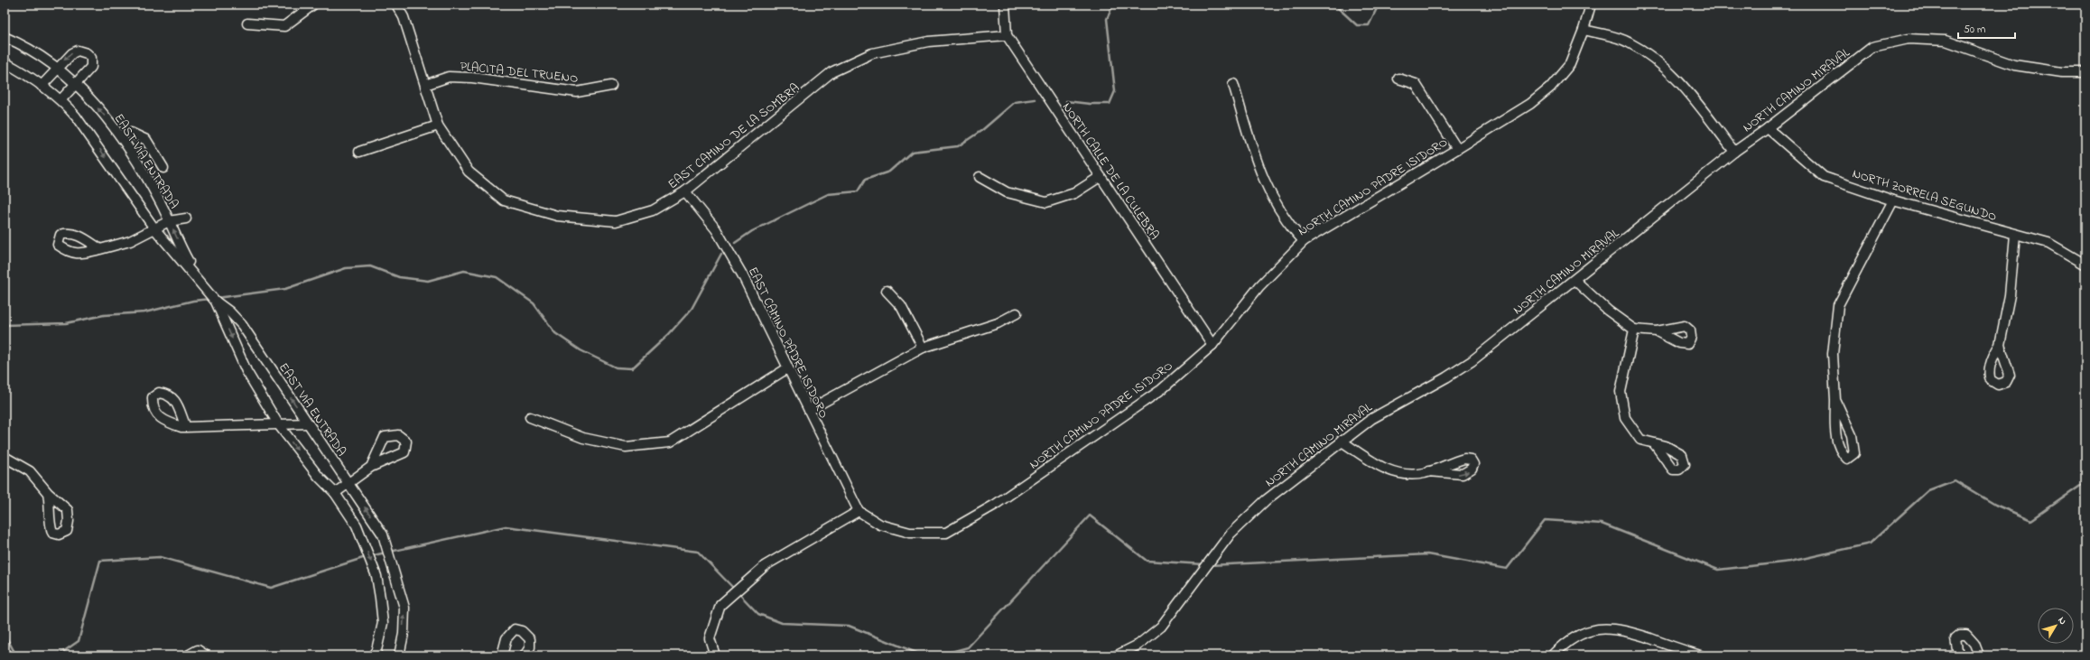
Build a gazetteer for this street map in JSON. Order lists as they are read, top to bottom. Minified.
{"streets":{"street":["PLACITA DEL TRUENO","NORTH CAMINO MIRAVAL","EAST CAMINO DE LA SOMBRA","EAST VIA ENTRADA","NORTH CALLE DE LA CULEBRA","NORTH CAMINO PADRE ISIDORO","NORTH ZORRELA SEGUNDO","EAST CAMINO PADRE ISIDORO"]},"crossings":[["PLACITA DEL TRUENO","EAST CAMINO DE LA SOMBRA"],["NORTH CAMINO MIRAVAL","NORTH ZORRELA SEGUNDO"],["EAST CAMINO DE LA SOMBRA","NORTH CALLE DE LA CULEBRA"],["EAST CAMINO DE LA SOMBRA","EAST CAMINO PADRE ISIDORO"],["NORTH CALLE DE LA CULEBRA","NORTH CAMINO PADRE ISIDORO"],["NORTH CAMINO PADRE ISIDORO","EAST CAMINO PADRE ISIDORO"]],"scale_bar":"50 m","north":"top right"}
